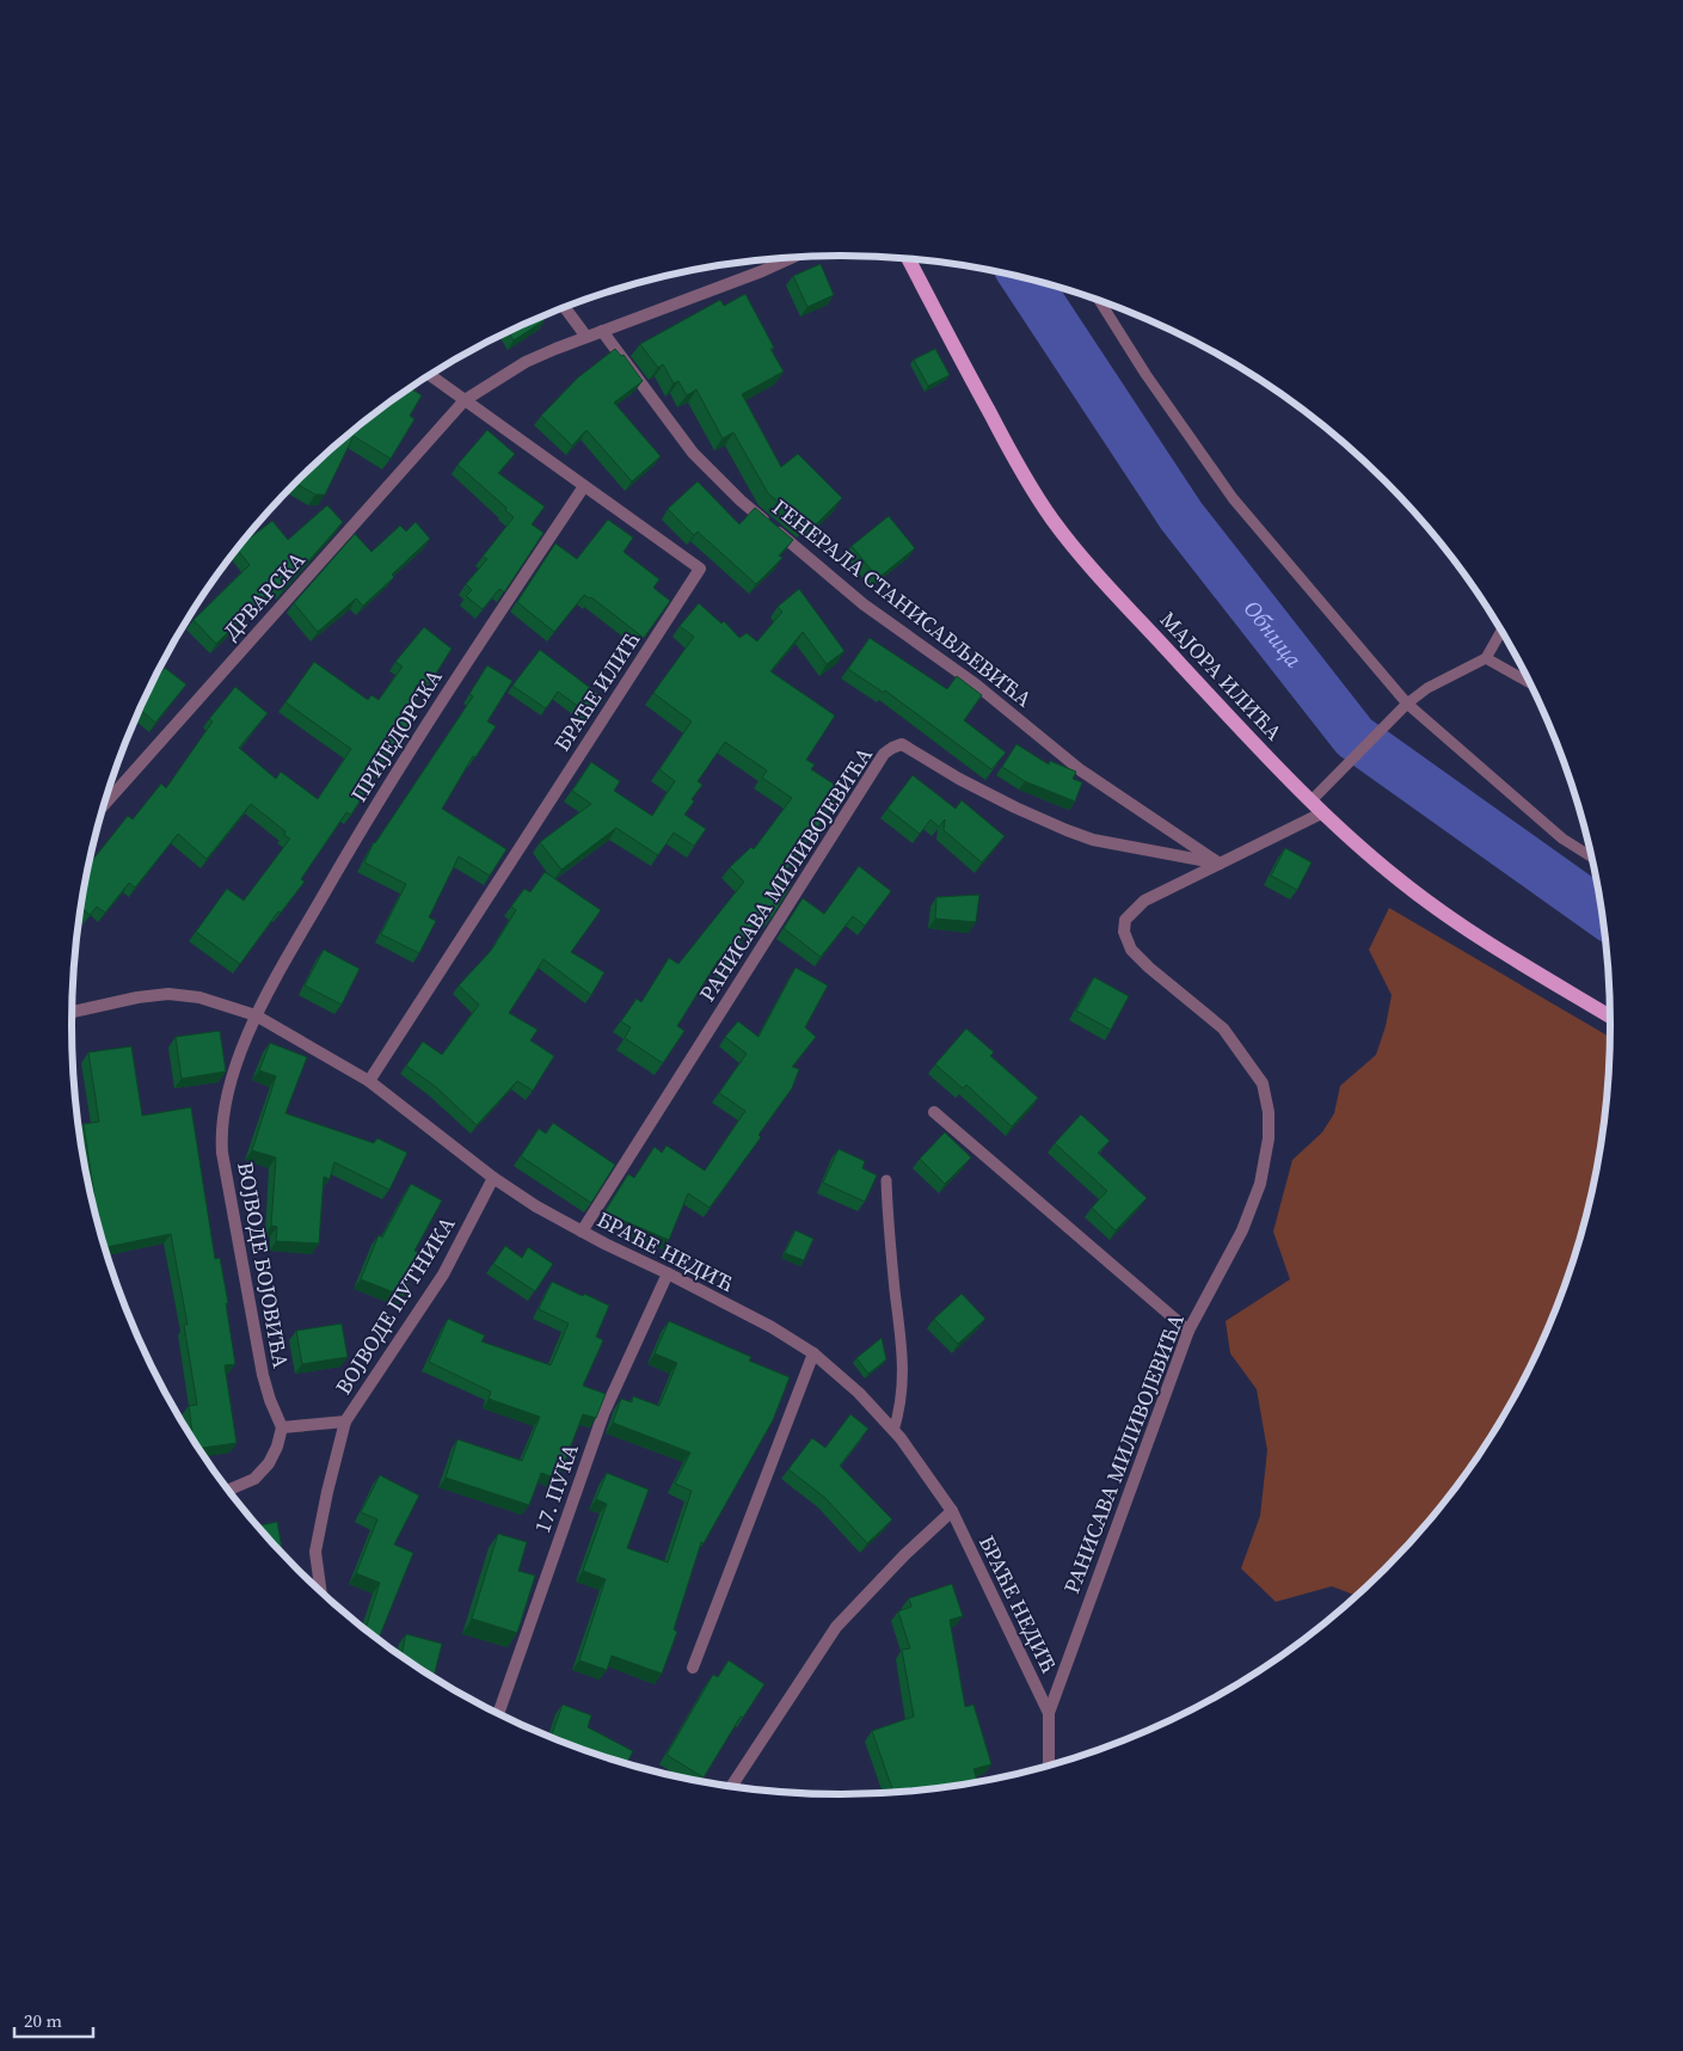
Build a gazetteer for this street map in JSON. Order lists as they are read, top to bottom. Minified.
{"streets":{"main road":["МАЈОРА ИЛИЋА"],"street":["ДРВАРСКА","ГЕНЕРАЛА СТАНИСАВЉЕВИЋА","БРАЋЕ ИЛИЋ","ПРИЈЕДОРСКА","РАНИСАВА МИЛИВОЈЕВИЋА","БРАЋЕ НЕДИЋ","ВОЈВОДЕ БОЈОВИЋА","ВОЈВОДЕ ПУТНИКА","17. ПУКА"]},"crossings":[["ДРВАРСКА","ГЕНЕРАЛА СТАНИСАВЉЕВИЋА"],["ДРВАРСКА","БРАЋЕ ИЛИЋ"],["ГЕНЕРАЛА СТАНИСАВЉЕВИЋА","РАНИСАВА МИЛИВОЈЕВИЋА"],["МАЈОРА ИЛИЋА","РАНИСАВА МИЛИВОЈЕВИЋА"],["БРАЋЕ ИЛИЋ","ПРИЈЕДОРСКА"],["БРАЋЕ ИЛИЋ","БРАЋЕ НЕДИЋ"],["ПРИЈЕДОРСКА","БРАЋЕ НЕДИЋ"],["ПРИЈЕДОРСКА","ВОЈВОДЕ БОЈОВИЋА"],["РАНИСАВА МИЛИВОЈЕВИЋА","БРАЋЕ НЕДИЋ"],["БРАЋЕ НЕДИЋ","ВОЈВОДЕ БОЈОВИЋА"],["БРАЋЕ НЕДИЋ","ВОЈВОДЕ ПУТНИКА"],["БРАЋЕ НЕДИЋ","17. ПУКА"],["ВОЈВОДЕ БОЈОВИЋА","ВОЈВОДЕ ПУТНИКА"]],"water":["Обница"],"scale_bar":"20 m"}
